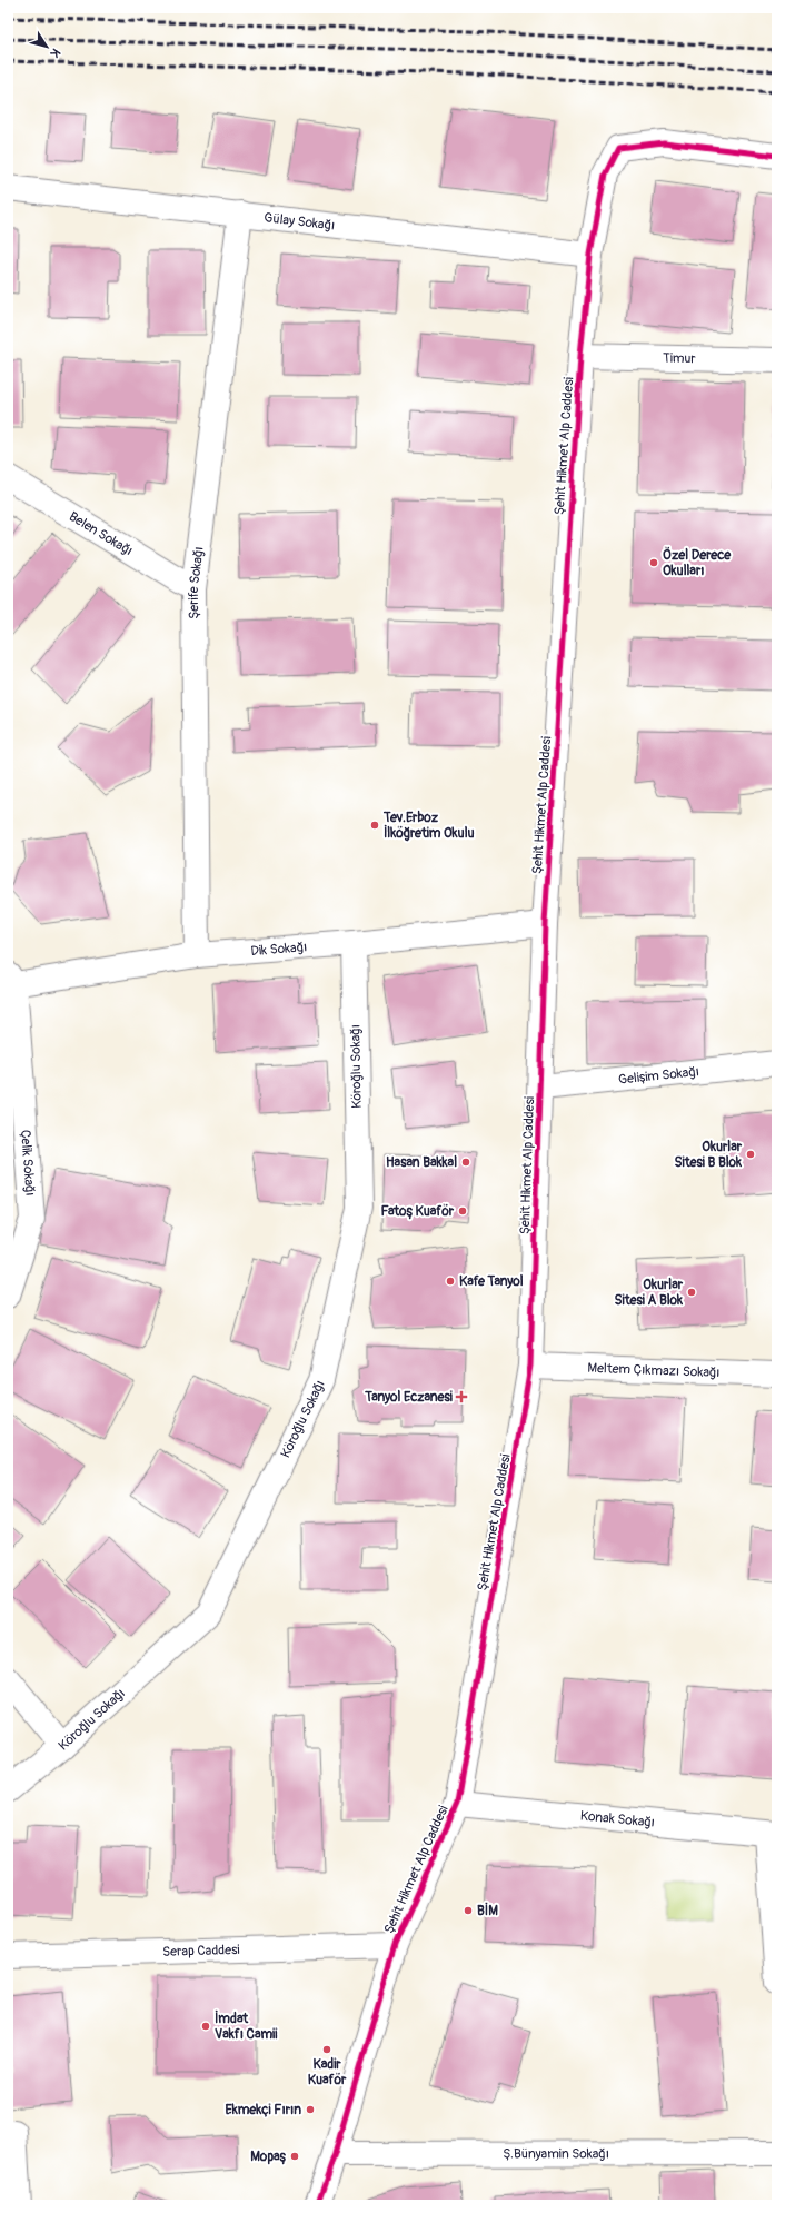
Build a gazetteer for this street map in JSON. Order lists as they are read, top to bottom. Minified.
{"streets":{"street":["Gülay Sokağı","Timur","Şehit Hikmet Alp Caddesi","Belen Sokağı","Şerife Sokağı","Dik Sokağı","Köroğlu Sokağı","Gelişim Sokağı","Çelik Sokağı","Meltem Çıkmazı Sokağı","Konak Sokağı","Serap Caddesi","Ş.Bünyamin Sokağı"]},"crossings":[["Gülay Sokağı","Şehit Hikmet Alp Caddesi"],["Gülay Sokağı","Şerife Sokağı"],["Timur","Şehit Hikmet Alp Caddesi"],["Şehit Hikmet Alp Caddesi","Dik Sokağı"],["Şehit Hikmet Alp Caddesi","Gelişim Sokağı"],["Şehit Hikmet Alp Caddesi","Meltem Çıkmazı Sokağı"],["Şehit Hikmet Alp Caddesi","Konak Sokağı"],["Şehit Hikmet Alp Caddesi","Serap Caddesi"],["Şehit Hikmet Alp Caddesi","Ş.Bünyamin Sokağı"],["Belen Sokağı","Şerife Sokağı"],["Şerife Sokağı","Dik Sokağı"],["Dik Sokağı","Köroğlu Sokağı"],["Dik Sokağı","Çelik Sokağı"]],"places":{"other":["Özel Derece Okulları","Tev.Erboz İlköğretim Okulu","Okurlar Sitesi B Blok","Hasan Bakkal","Fatoş Kuaför","Kafe Tanyol","Okurlar Sitesi A Blok","BİM","İmdat Vakfı Camii","Kadir Kuaför","Ekmekçi Fırın","Mopaş"],"health":["Tanyol Eczanesi"]},"north":"bottom right"}
